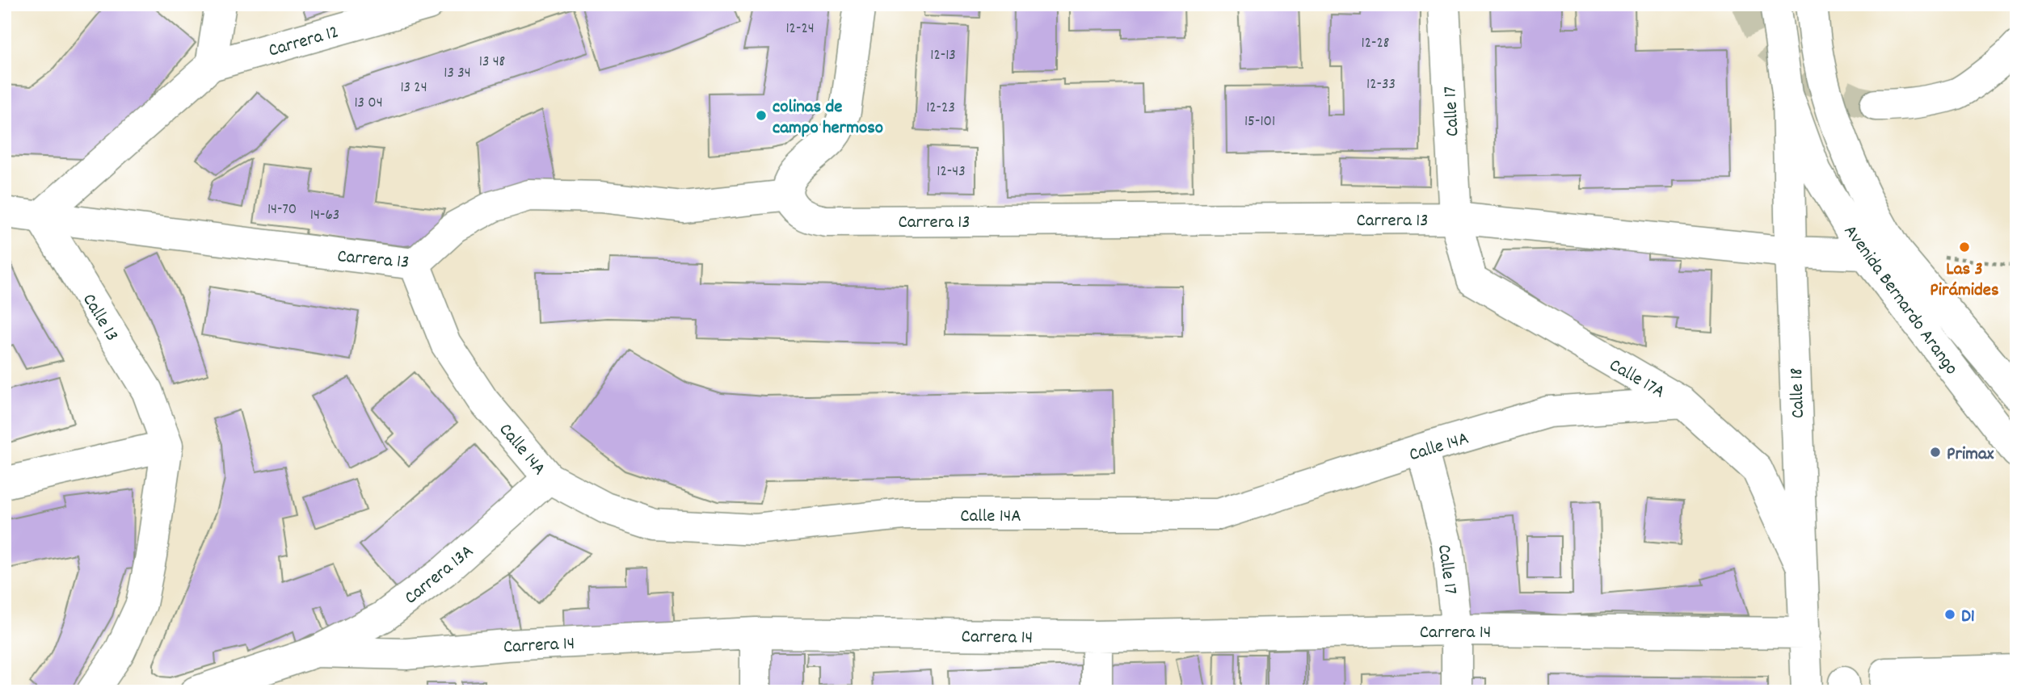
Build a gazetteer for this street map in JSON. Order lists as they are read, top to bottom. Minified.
{"streets":{"street":["Carrera 12","Calle 17","Carrera 13","Avenida Bernardo Arango","Calle 13","Calle 17A","Calle 18","Calle 14A","Carrera 13A","Carrera 14"]},"crossings":[["Calle 17","Carrera 13"],["Calle 17","Calle 17A"],["Calle 17","Calle 14A"],["Calle 17","Carrera 14"],["Carrera 13","Avenida Bernardo Arango"],["Carrera 13","Calle 13"],["Carrera 13","Calle 17A"],["Carrera 13","Calle 18"],["Carrera 13","Calle 14A"],["Avenida Bernardo Arango","Calle 18"],["Calle 17A","Calle 18"],["Calle 17A","Calle 14A"],["Calle 18","Carrera 14"],["Calle 14A","Carrera 13A"],["Carrera 13A","Carrera 14"]],"places":["colinas de campo hermoso","Las 3 Pirámides","Primax","D1"],"house_numbers":["12-24","12-28","12-13","13 48","13 34","12-33","13 24","13 04","12-23","15-101","12-43","14-70","14-63"]}
